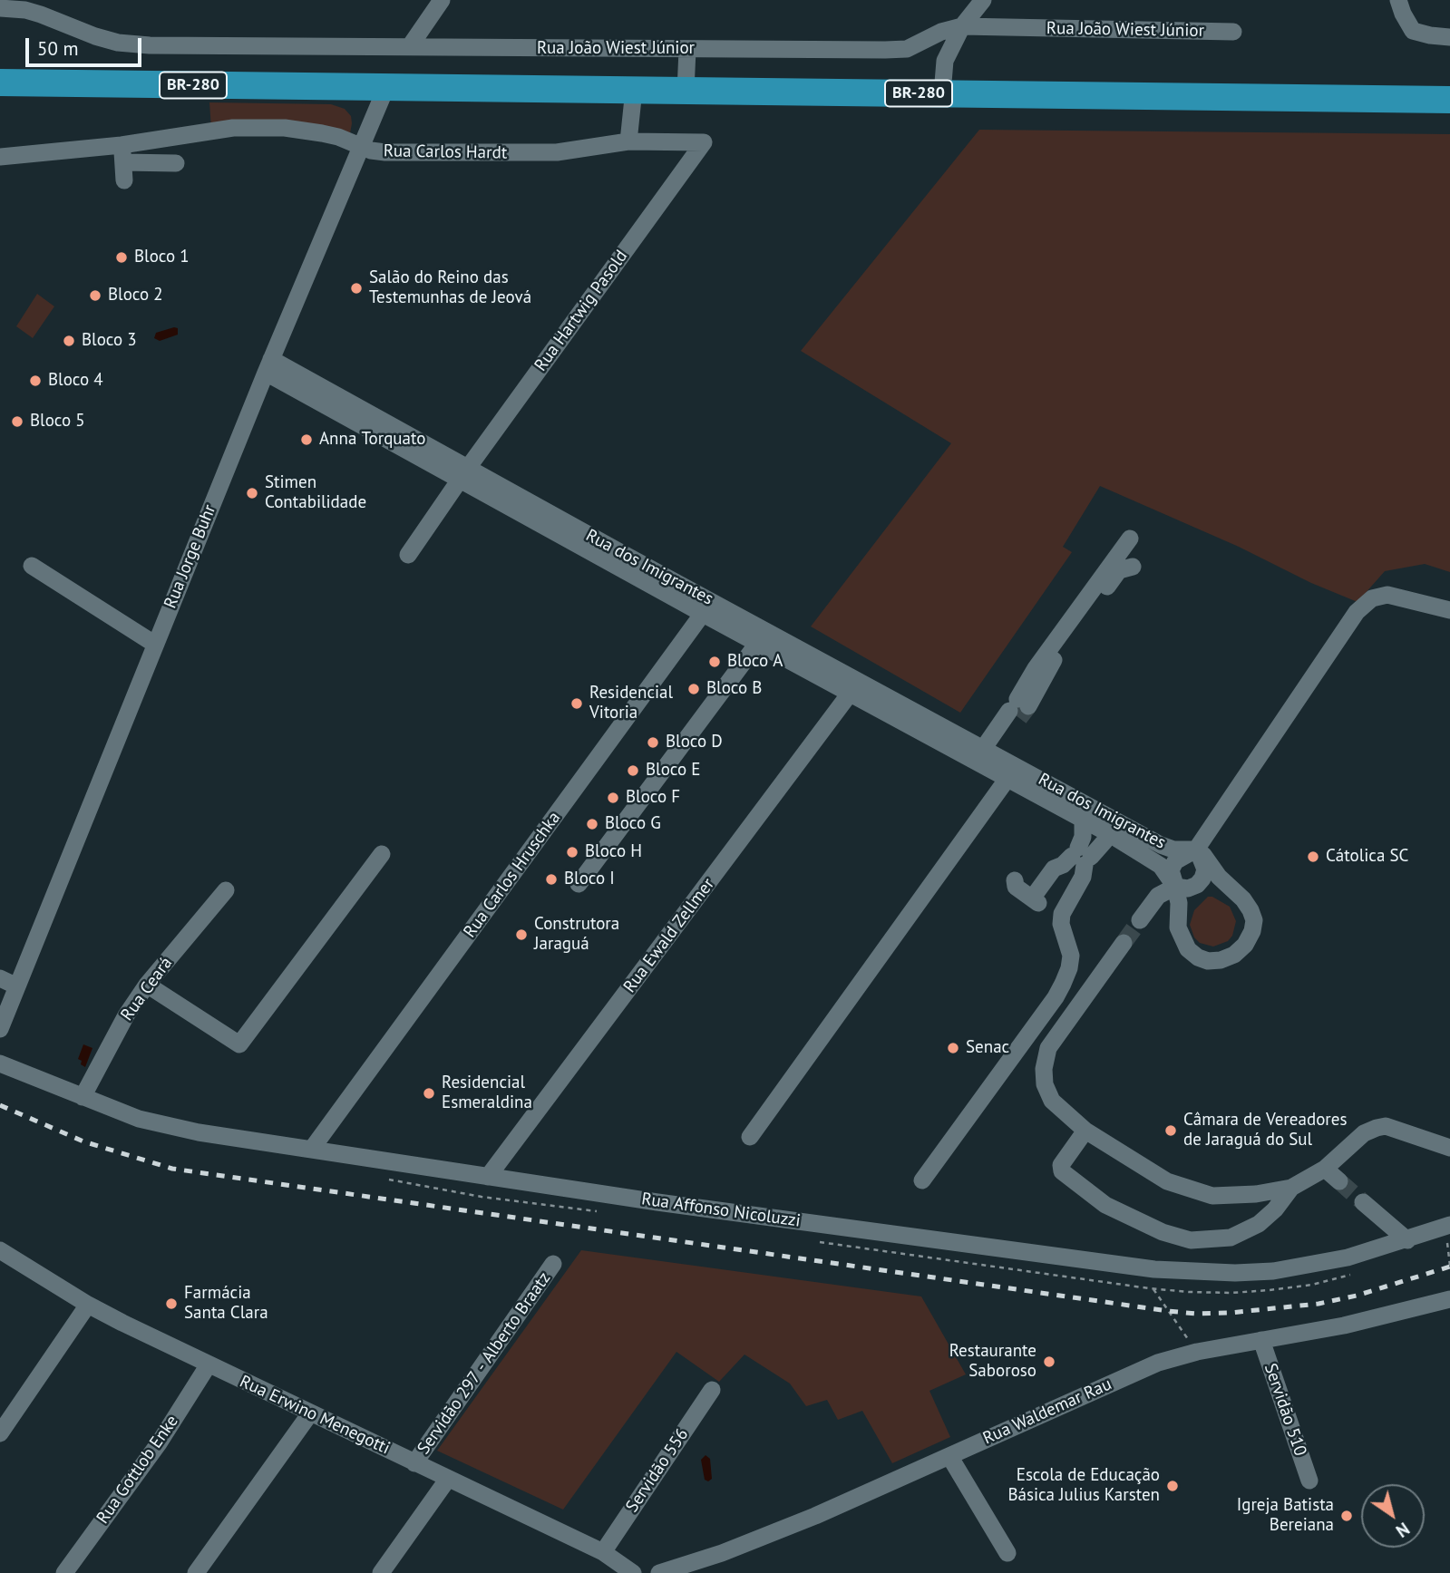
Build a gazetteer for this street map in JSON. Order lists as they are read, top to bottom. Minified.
{"streets":{"highway":["BR-280"],"street":["Rua João Wiest Júnior","Rua Carlos Hardt","Rua Hartwig Pasold","Rua Jorge Buhr","Rua dos Imigrantes","Rua Carlos Hruschka","Rua Ewald Zellmer","Rua Ceará","Rua Affonso Nicoluzzi","Servidão 297 - Alberto Braatz","Servidão 510","Rua Waldemar Rau","Rua Erwino Menegotti","Rua Gottlob Enke","Servidão 556"]},"crossings":[["BR-280","Rua Jorge Buhr"],["Rua Carlos Hardt","Rua Hartwig Pasold"],["Rua Carlos Hardt","Rua Jorge Buhr"],["Rua Hartwig Pasold","Rua dos Imigrantes"],["Rua Jorge Buhr","Rua dos Imigrantes"],["Rua dos Imigrantes","Rua Carlos Hruschka"],["Rua dos Imigrantes","Rua Ewald Zellmer"],["Rua Carlos Hruschka","Rua Affonso Nicoluzzi"],["Rua Ewald Zellmer","Rua Affonso Nicoluzzi"],["Rua Ceará","Rua Affonso Nicoluzzi"],["Servidão 297 - Alberto Braatz","Rua Erwino Menegotti"],["Servidão 510","Rua Waldemar Rau"],["Rua Erwino Menegotti","Rua Gottlob Enke"],["Rua Erwino Menegotti","Servidão 556"]],"places":["Bloco 1","Salão do Reino das Testemunhas de Jeová","Bloco 2","Bloco 3","Bloco 4","Bloco 5","Anna Torquato","Stimen Contabilidade","Bloco A","Bloco B","Residencial Vitoria","Bloco D","Bloco E","Bloco F","Bloco G","Bloco H","Cátolica SC","Bloco I","Construtora Jaraguá","Senac","Residencial Esmeraldina","Câmara de Vereadores de Jaraguá do Sul","Farmácia Santa Clara","Restaurante Saboroso","Escola de Educação Básica Julius Karsten","Igreja Batista Bereiana"],"scale_bar":"50 m","north":"bottom right"}
